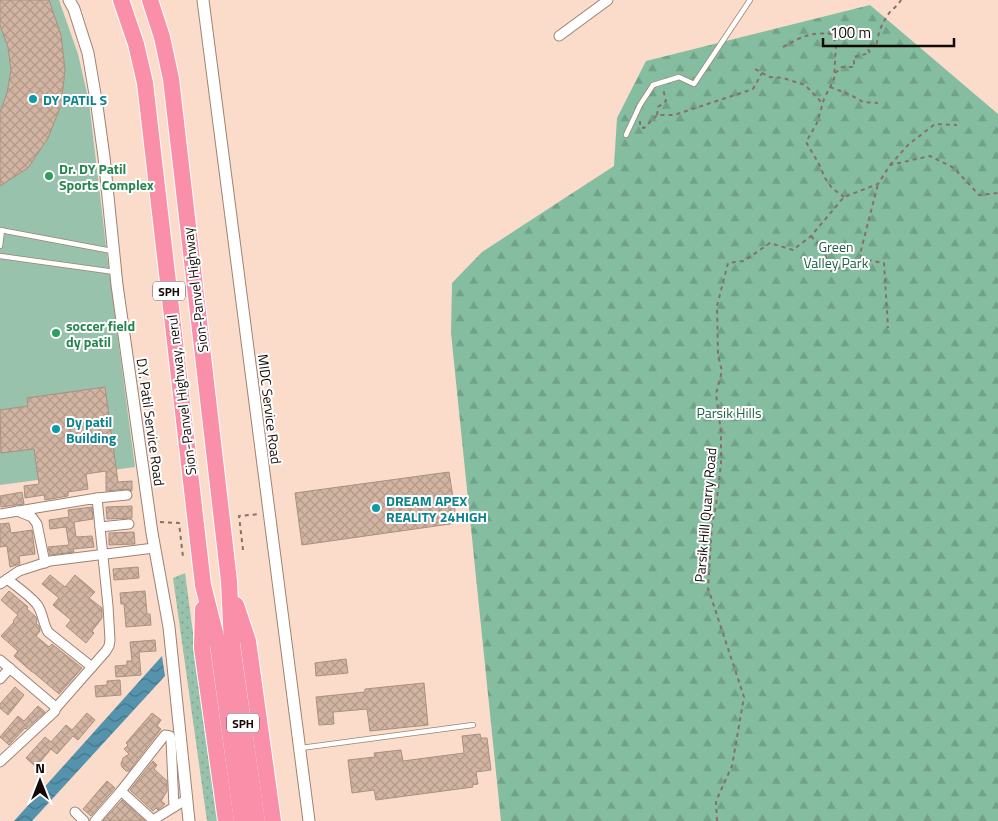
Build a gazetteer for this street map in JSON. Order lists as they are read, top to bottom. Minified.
{"streets":{"highway":["Sion-Panvel Highway","SPH","Sion-Panvel Highway, nerul"],"street":["MIDC Service Road","D.Y. Patil Service Road"],"path":["Parsik Hill Quarry Road"]},"crossings":[["Sion-Panvel Highway","SPH"],["SPH","Sion-Panvel Highway, nerul"]],"parks":["Green Valley Park","Parsik Hills"],"places":["DY PATIL S","Dr. DY Patil Sports Complex","soccer field dy patil","Dy patil Building","DREAM APEX REALITY 24HIGH"],"scale_bar":"100 m","north":"top"}
